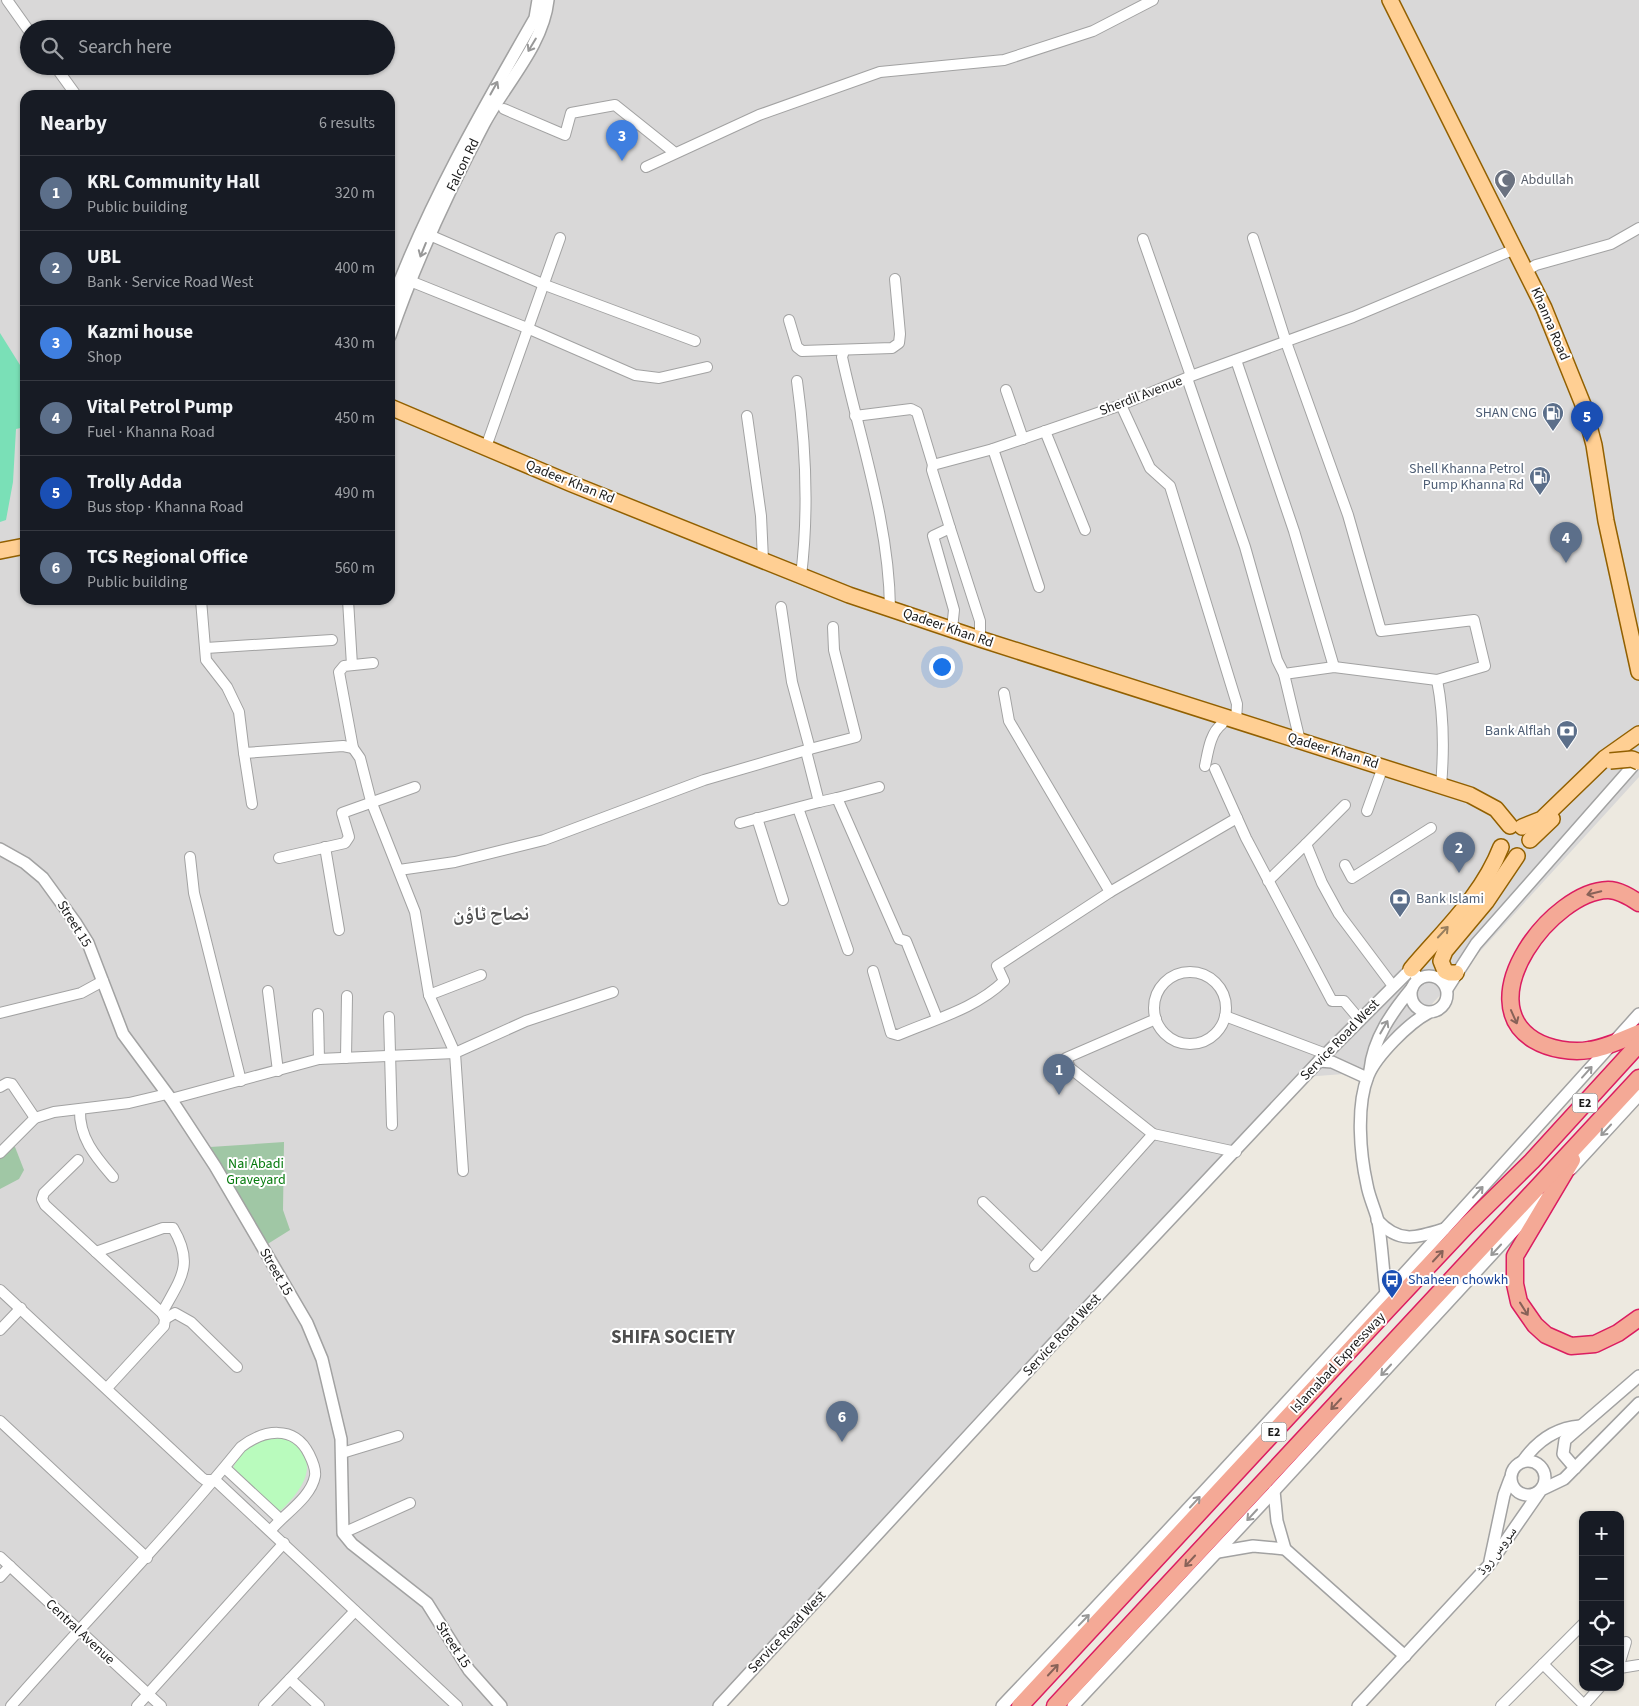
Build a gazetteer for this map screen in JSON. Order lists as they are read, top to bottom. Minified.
{"streets":{"highway":["E2","Islamabad Expressway"],"main road":["Khanna Road","Qadeer Khan Rd"],"street":["Falcon Rd","Sherdil Avenue","Street 15","Service Road West","سروس روڈ","Central Avenue"]},"crossings":[["Khanna Road","Sherdil Avenue"]],"districts":["نصاح ٹاؤن","SHIFA SOCIETY"],"parks":["Nai Abadi Graveyard"],"places":{"mosque":["Abdullah"],"fuel station":["SHAN CNG","Shell Khanna Petrol Pump Khanna Rd"],"bank":["Bank Alflah","Bank Islami"],"bus stop":["Shaheen chowkh"]},"page":{"search":"Search here","heading":["Nearby","6 results"],"pins":["3","5","4","2","1","6"],"list":[{"mark":"1","name":"KRL Community Hall","note":"Public building","value":"320 m"},{"mark":"2","name":"UBL","note":"Bank · Service Road West","value":"400 m"},{"mark":"3","name":"Kazmi house","note":"Shop","value":"430 m"},{"mark":"4","name":"Vital Petrol Pump","note":"Fuel · Khanna Road","value":"450 m"},{"mark":"5","name":"Trolly Adda","note":"Bus stop · Khanna Road","value":"490 m"},{"mark":"6","name":"TCS Regional Office","note":"Public building","value":"560 m"}],"map_buttons":["+","−"]}}
